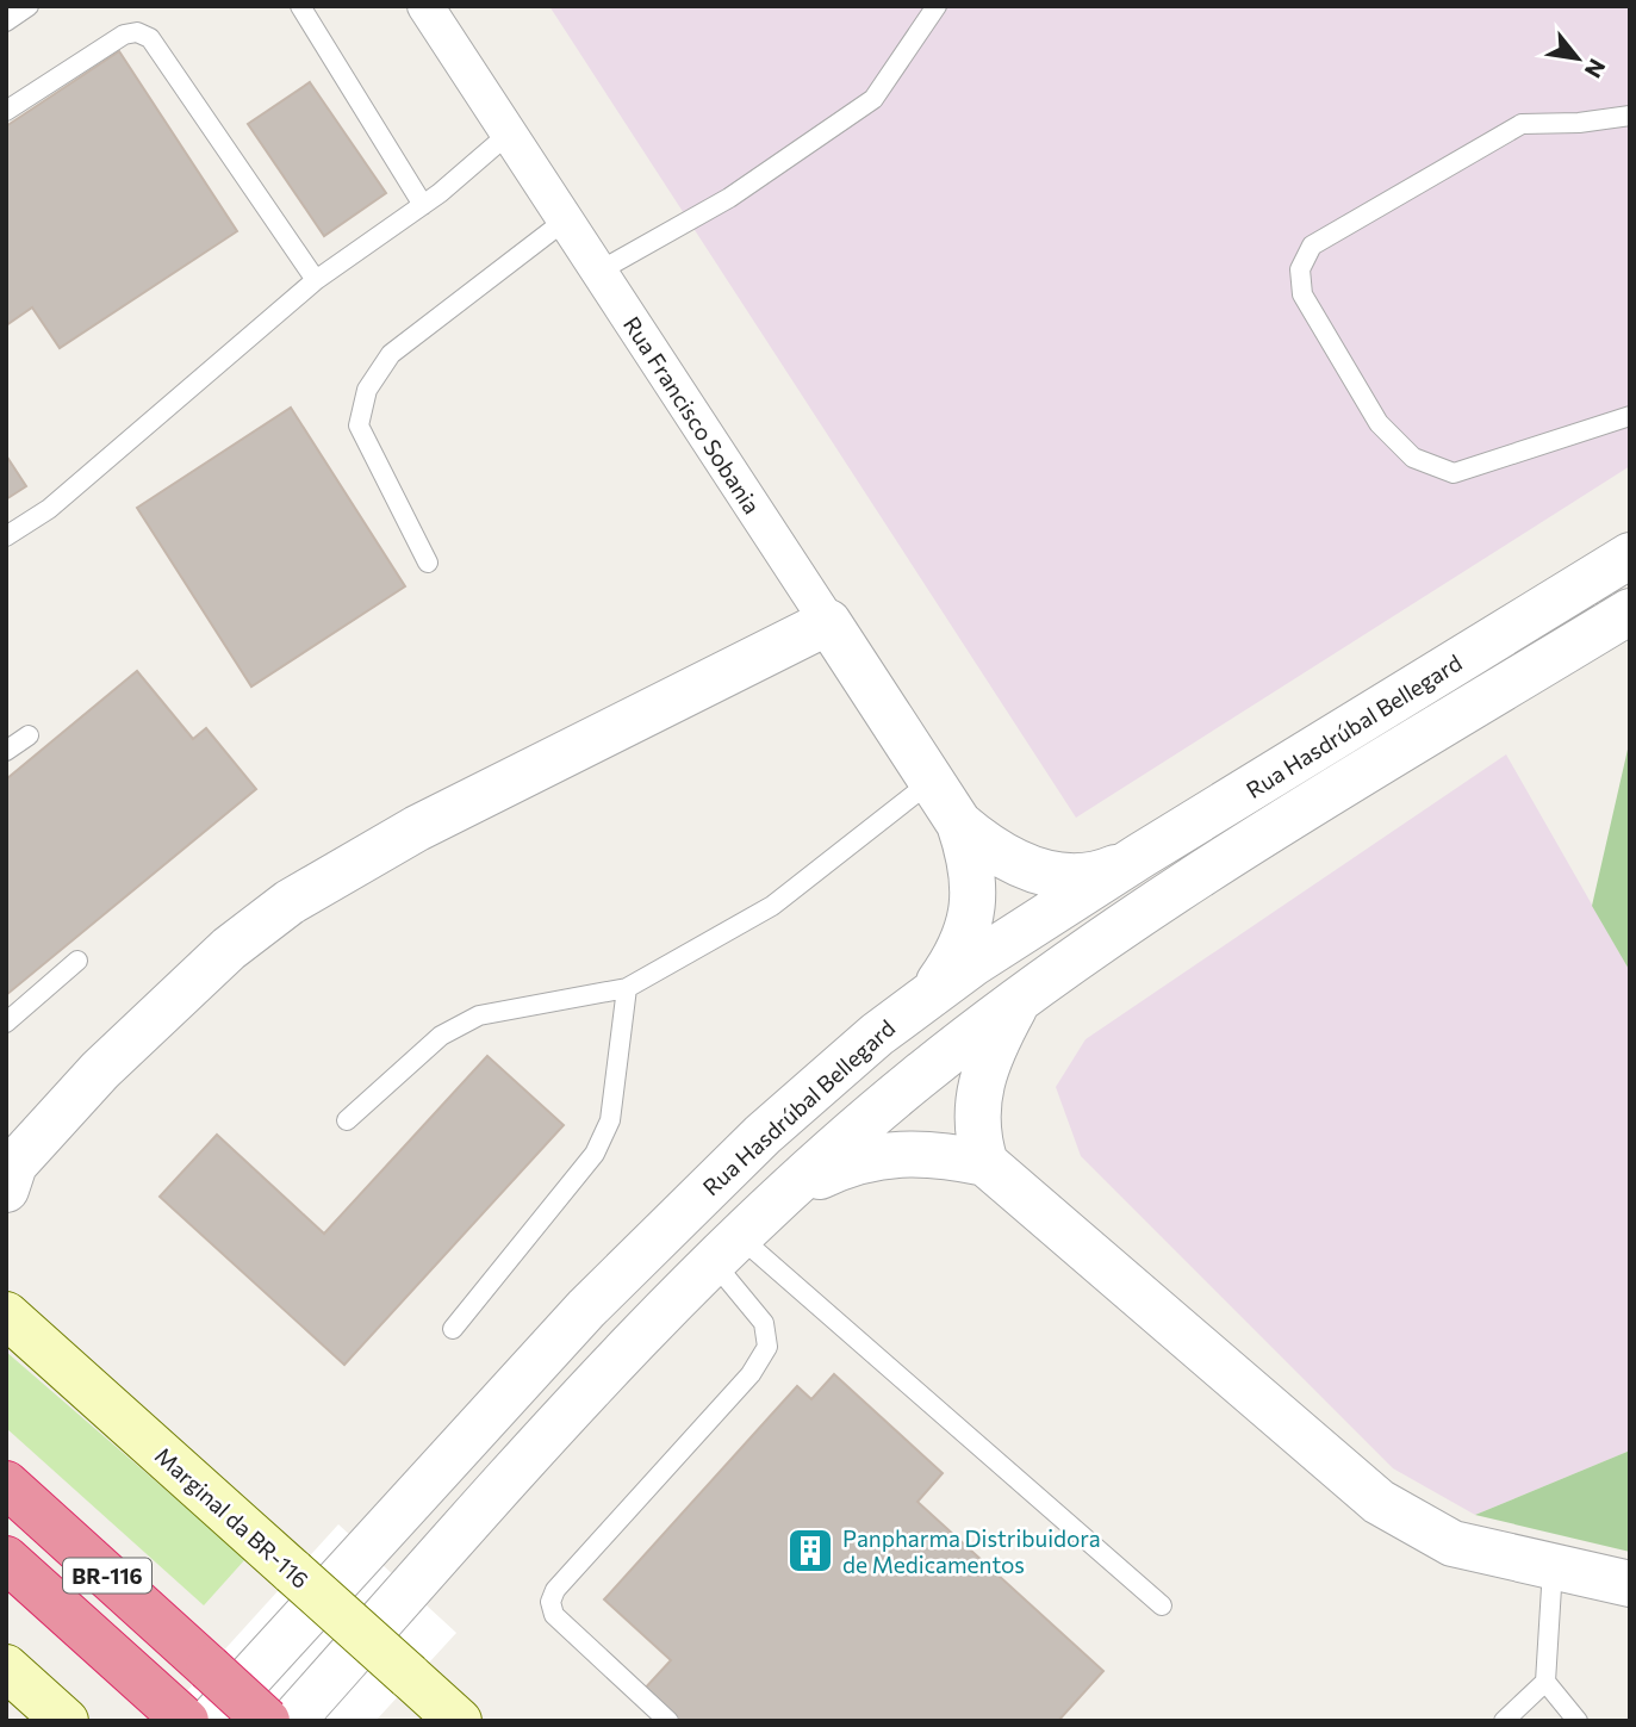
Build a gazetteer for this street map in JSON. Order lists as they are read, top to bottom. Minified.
{"streets":{"highway":["BR-116"],"main road":["Marginal da BR-116"],"street":["Rua Francisco Sobania","Rua Hasdrúbal Bellegard"]},"crossings":[["Rua Francisco Sobania","Rua Hasdrúbal Bellegard"],["Rua Hasdrúbal Bellegard","BR-116"]],"places":{"building":["Panpharma Distribuidora de Medicamentos"]},"north":"bottom right"}
